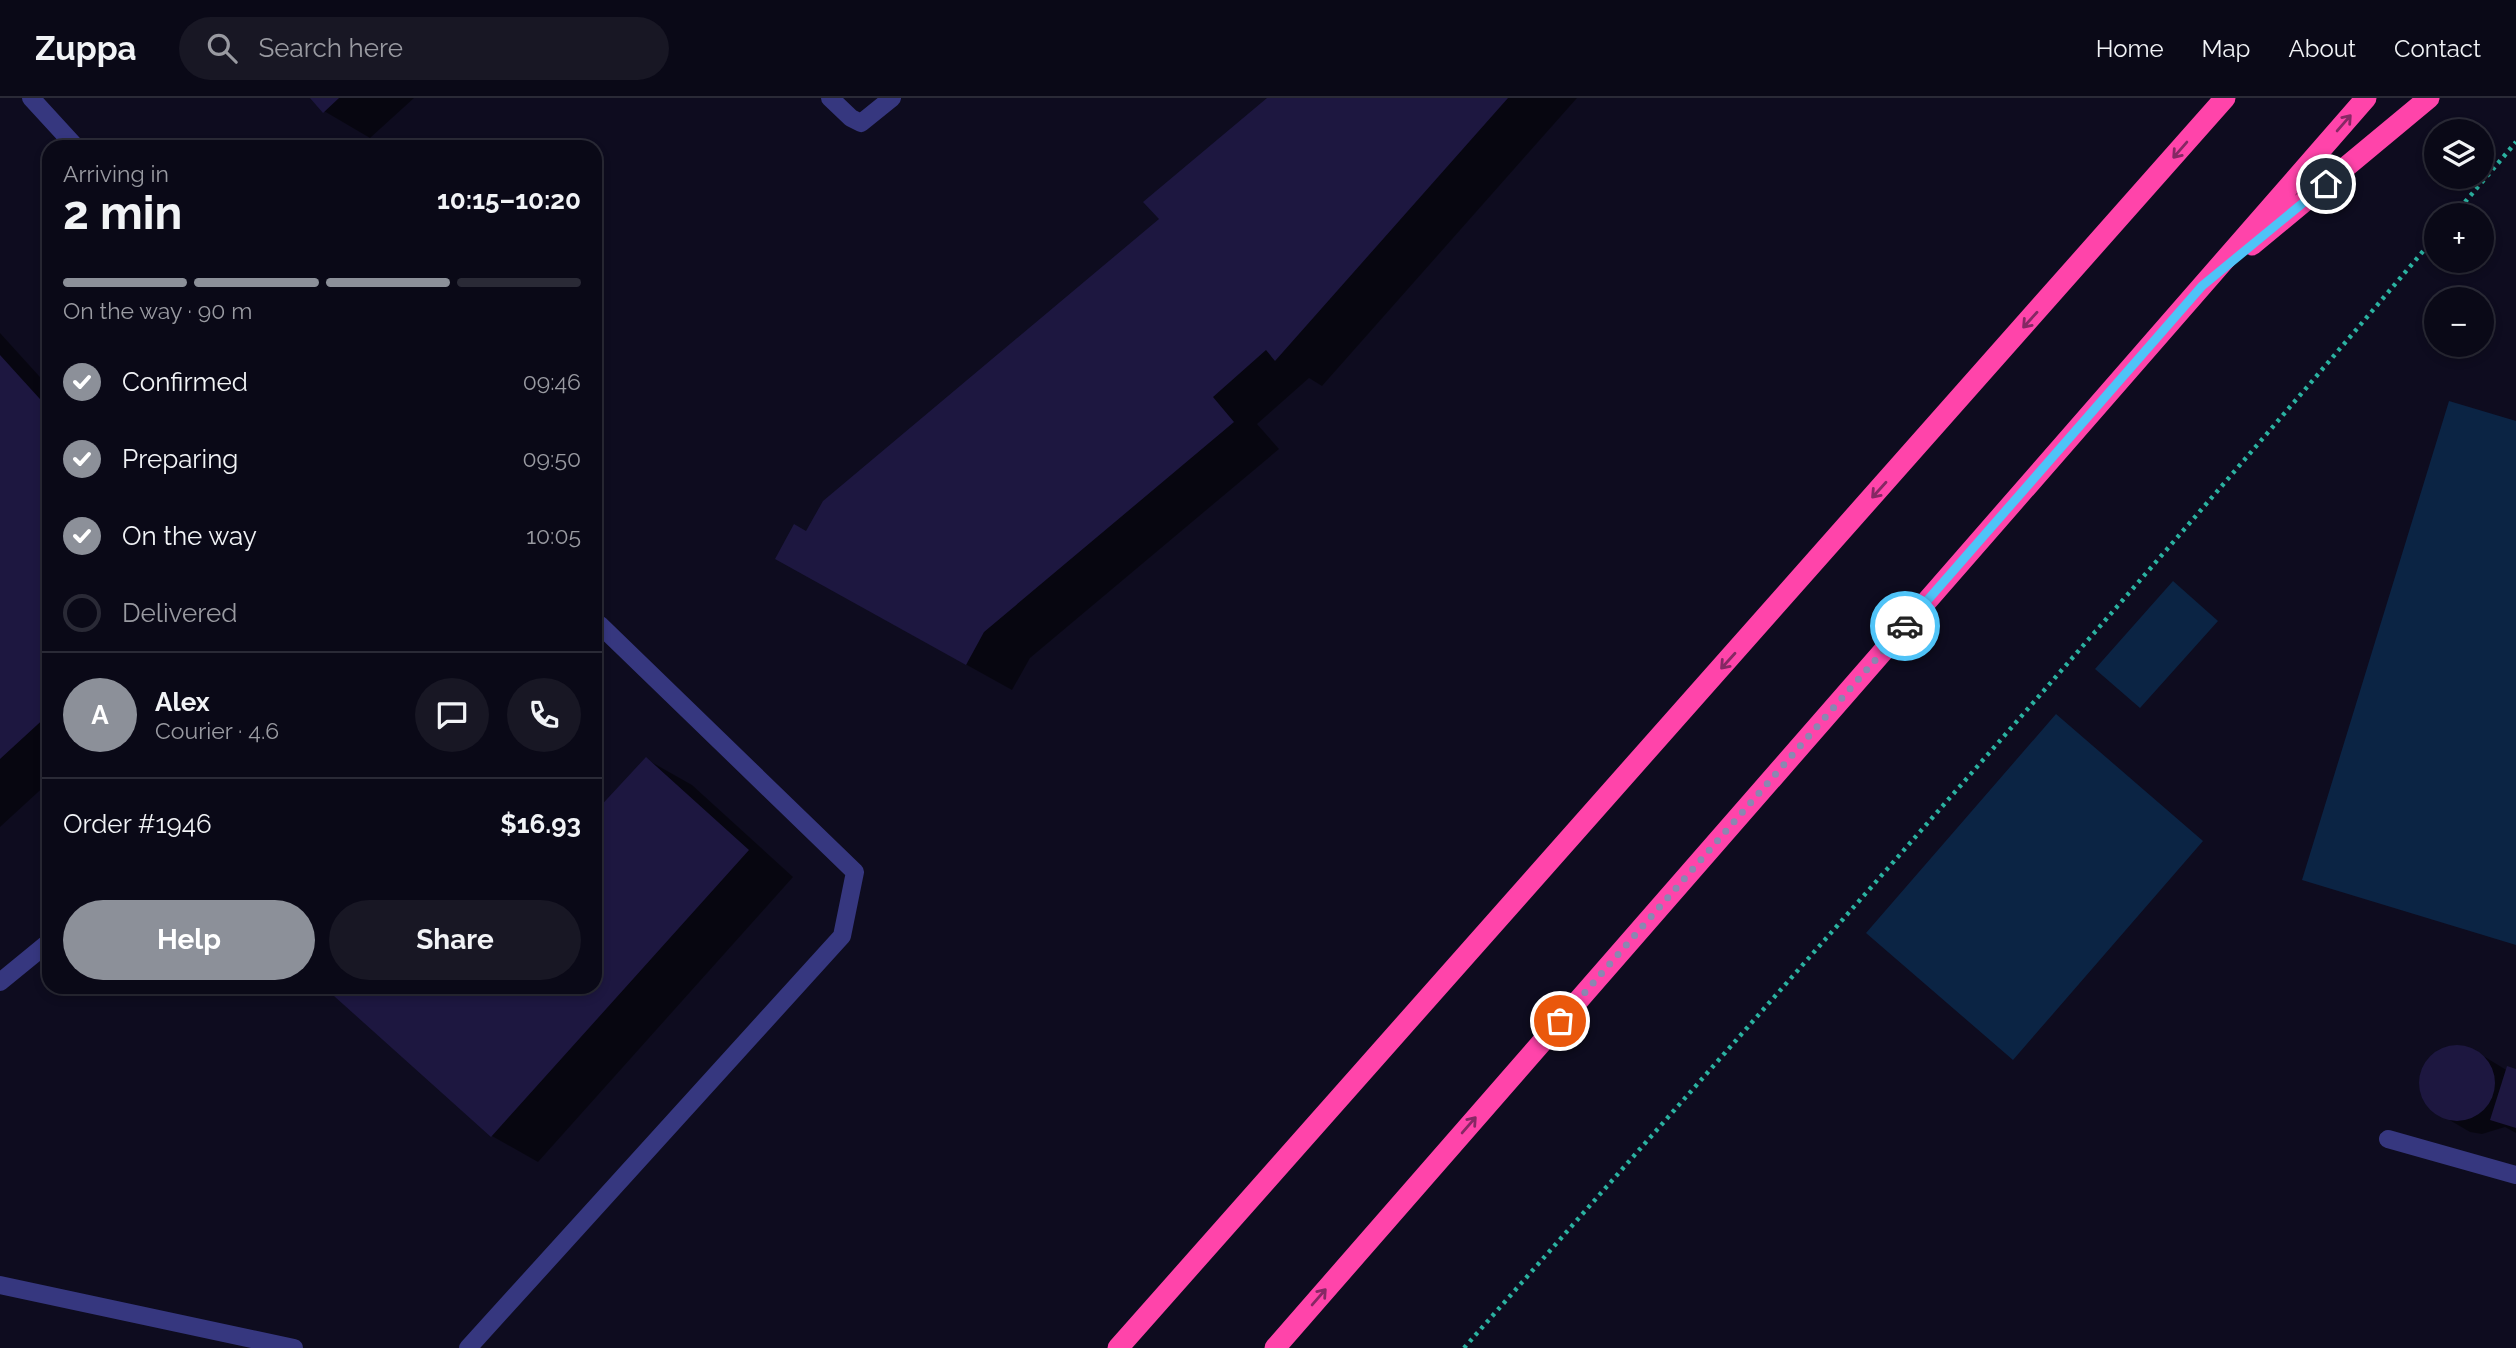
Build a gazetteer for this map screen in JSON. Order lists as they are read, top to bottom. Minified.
{"page":{"header":"Zuppa","search":"Search here","nav":["Home","Map","About","Contact"],"map_buttons":["+","−"],"heading":["2 min","Arriving in","10:15–10:20"],"panel":["Alex","Courier · 4.6","Order #1946","$16.93"],"bar":"On the way · 90 m","list":[["Confirmed","09:46"],["Preparing","09:50"],["On the way","10:05"],"Delivered"],"round":"A","buttons":["Help","Share"]}}
